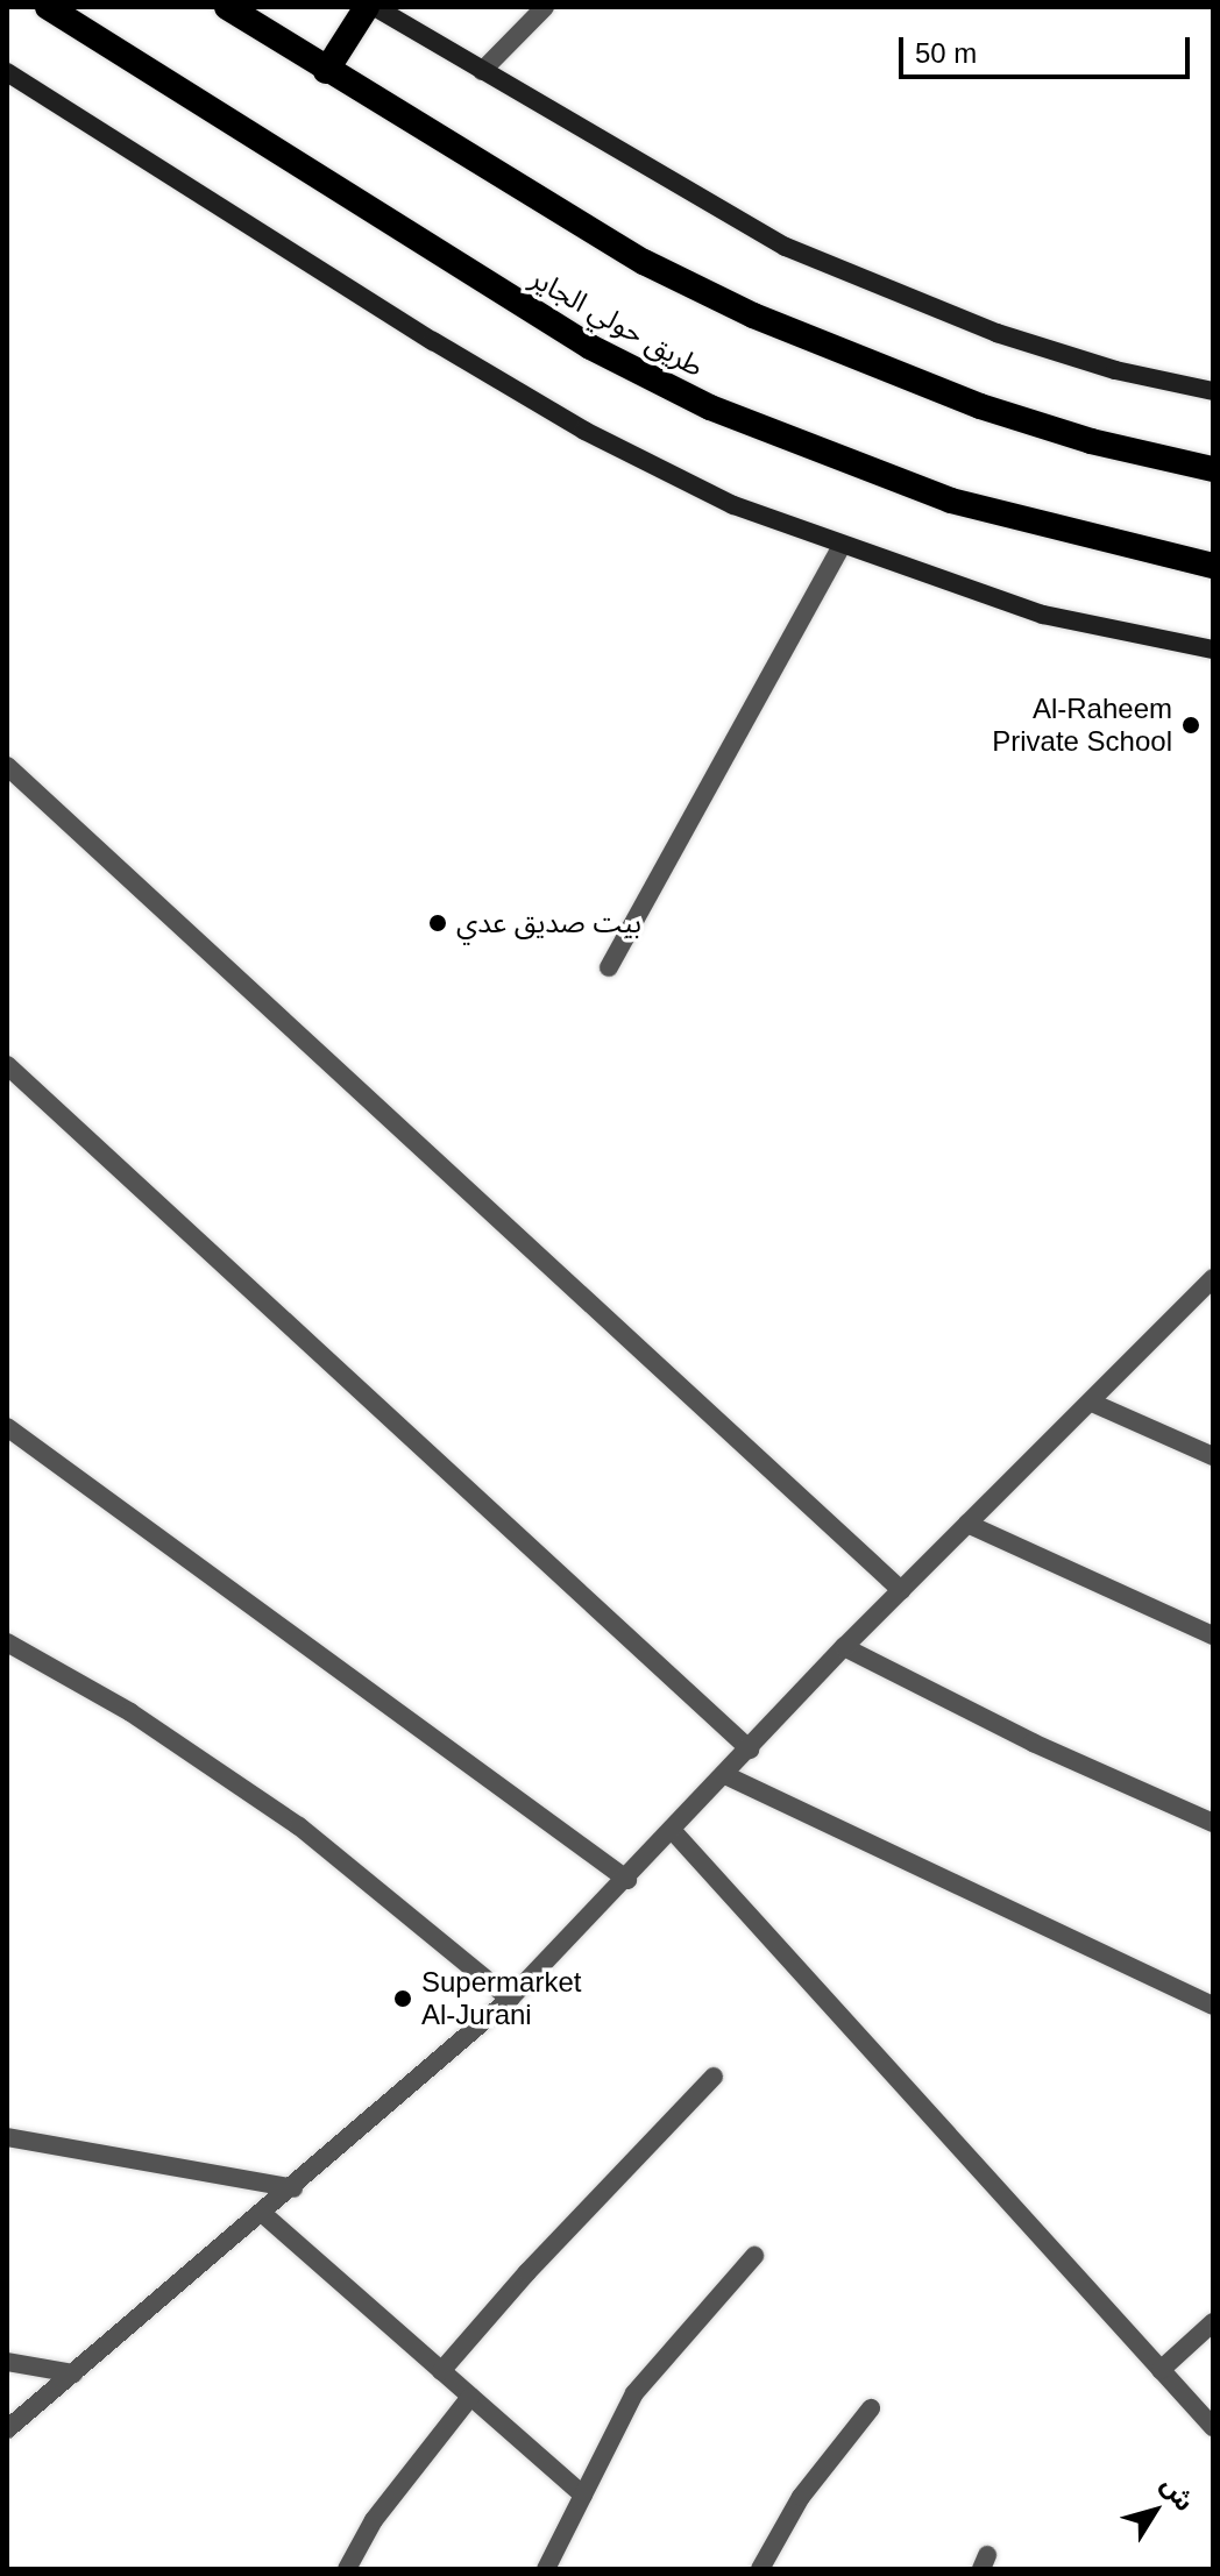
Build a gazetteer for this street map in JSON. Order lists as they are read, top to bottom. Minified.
{"streets":{"highway":["طريق حولي الجاير"]},"places":["Al-Raheem Private School","بيت صديق عدي","Supermarket Al-Jurani"],"scale_bar":"50 m","north":"top right"}
